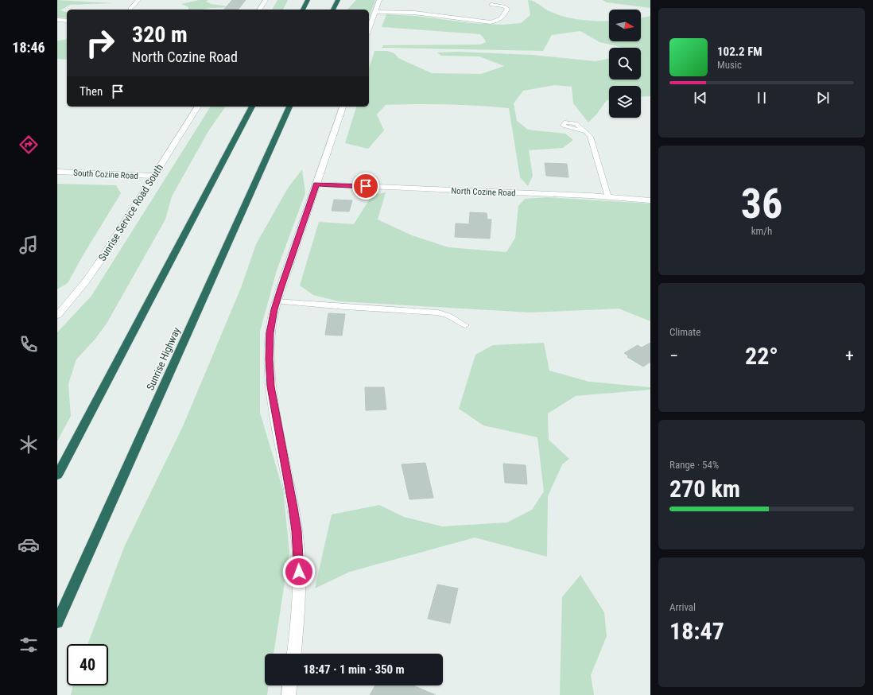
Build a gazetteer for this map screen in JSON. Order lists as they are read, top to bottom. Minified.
{"streets":{"highway":["Sunrise Highway"],"street":["South Cozine Road","North Cozine Road","Sunrise Service Road South"]},"crossings":[["South Cozine Road","Sunrise Service Road South"]],"north":"right","page":{"tabs":"18:46","turn":["320 m","North Cozine Road"],"song":["102.2 FM","Music"],"then":"Then","tile":[["36","km/h"],"Climate",["Range · 54%","270 km"],["Arrival","18:47"]],"heat":["−","22°","+"],"limit":"40","trip":"18:47 · 1 min · 350 m"}}
